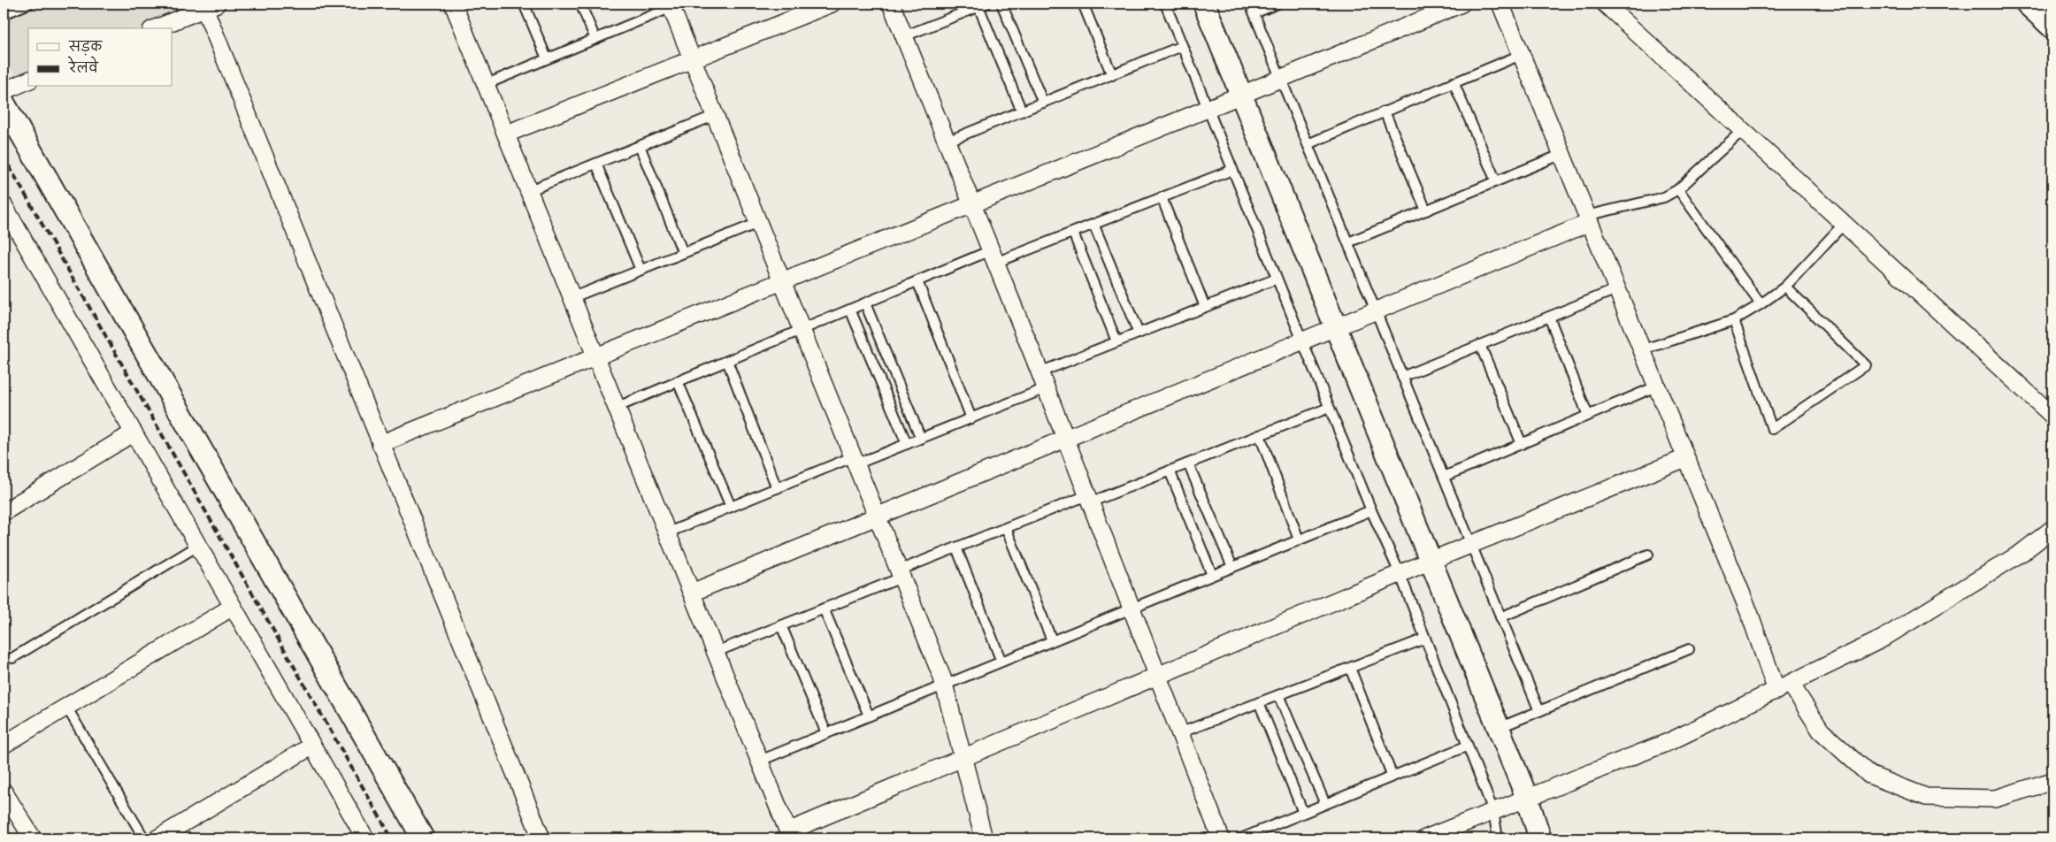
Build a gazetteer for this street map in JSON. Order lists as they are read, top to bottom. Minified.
{"legend":["सड़क","रेलवे"]}
